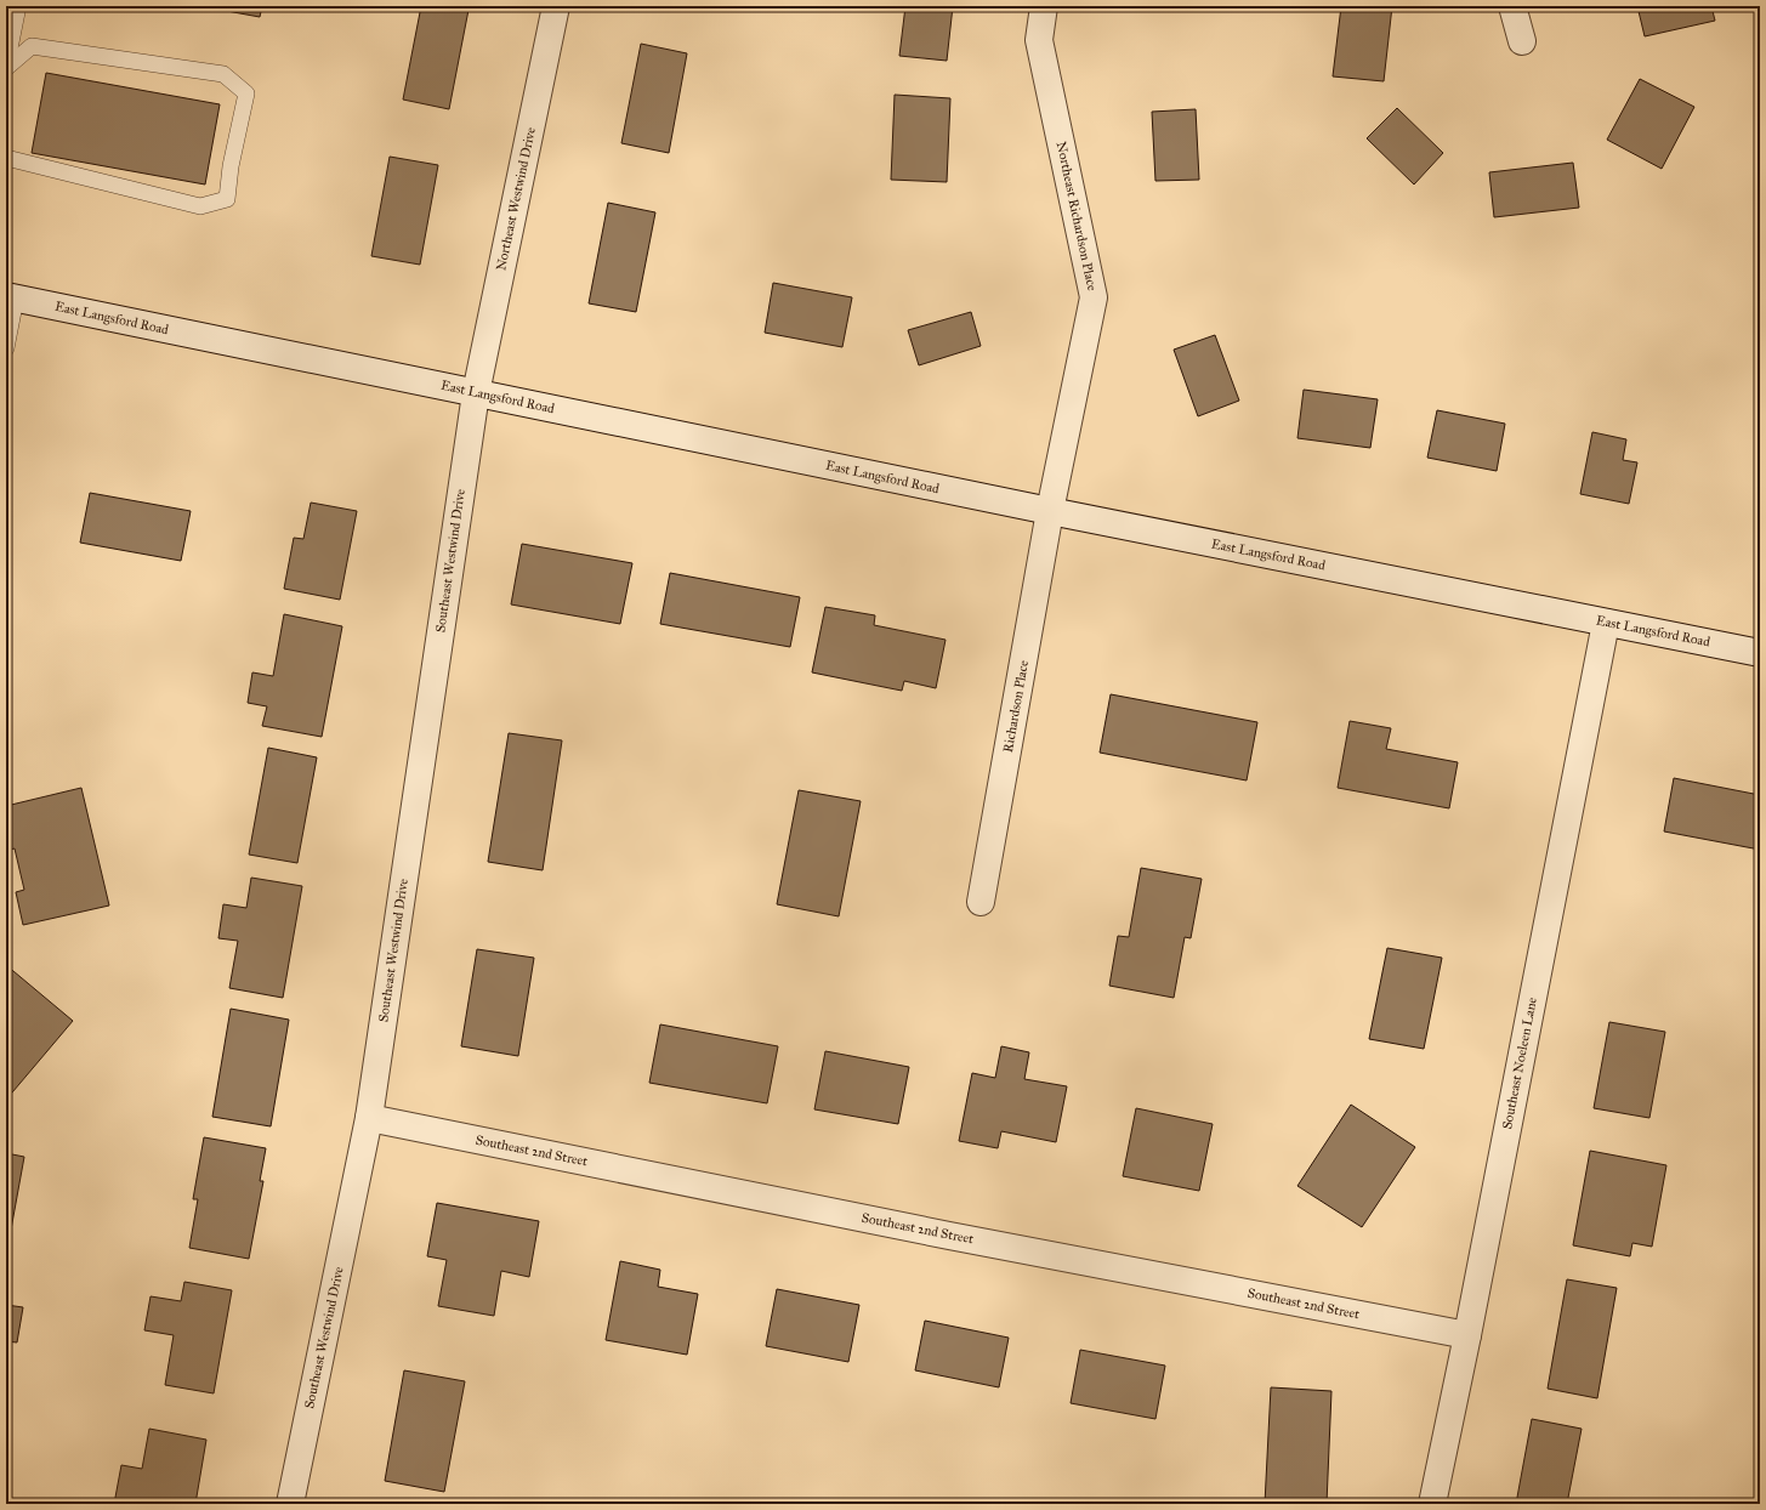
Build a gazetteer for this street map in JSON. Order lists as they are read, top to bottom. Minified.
{"streets":{"street":["Northeast Westwind Drive","Northeast Richardson Place","East Langsford Road","Southeast Westwind Drive","Richardson Place","Southeast Noeleen Lane","Southeast 2nd Street"]},"crossings":[["Northeast Westwind Drive","East Langsford Road"],["Northeast Westwind Drive","Southeast Westwind Drive"],["Northeast Richardson Place","East Langsford Road"],["Northeast Richardson Place","Richardson Place"],["East Langsford Road","Southeast Westwind Drive"],["East Langsford Road","Richardson Place"],["East Langsford Road","Southeast Noeleen Lane"],["Southeast Westwind Drive","Southeast 2nd Street"],["Southeast Noeleen Lane","Southeast 2nd Street"]]}
